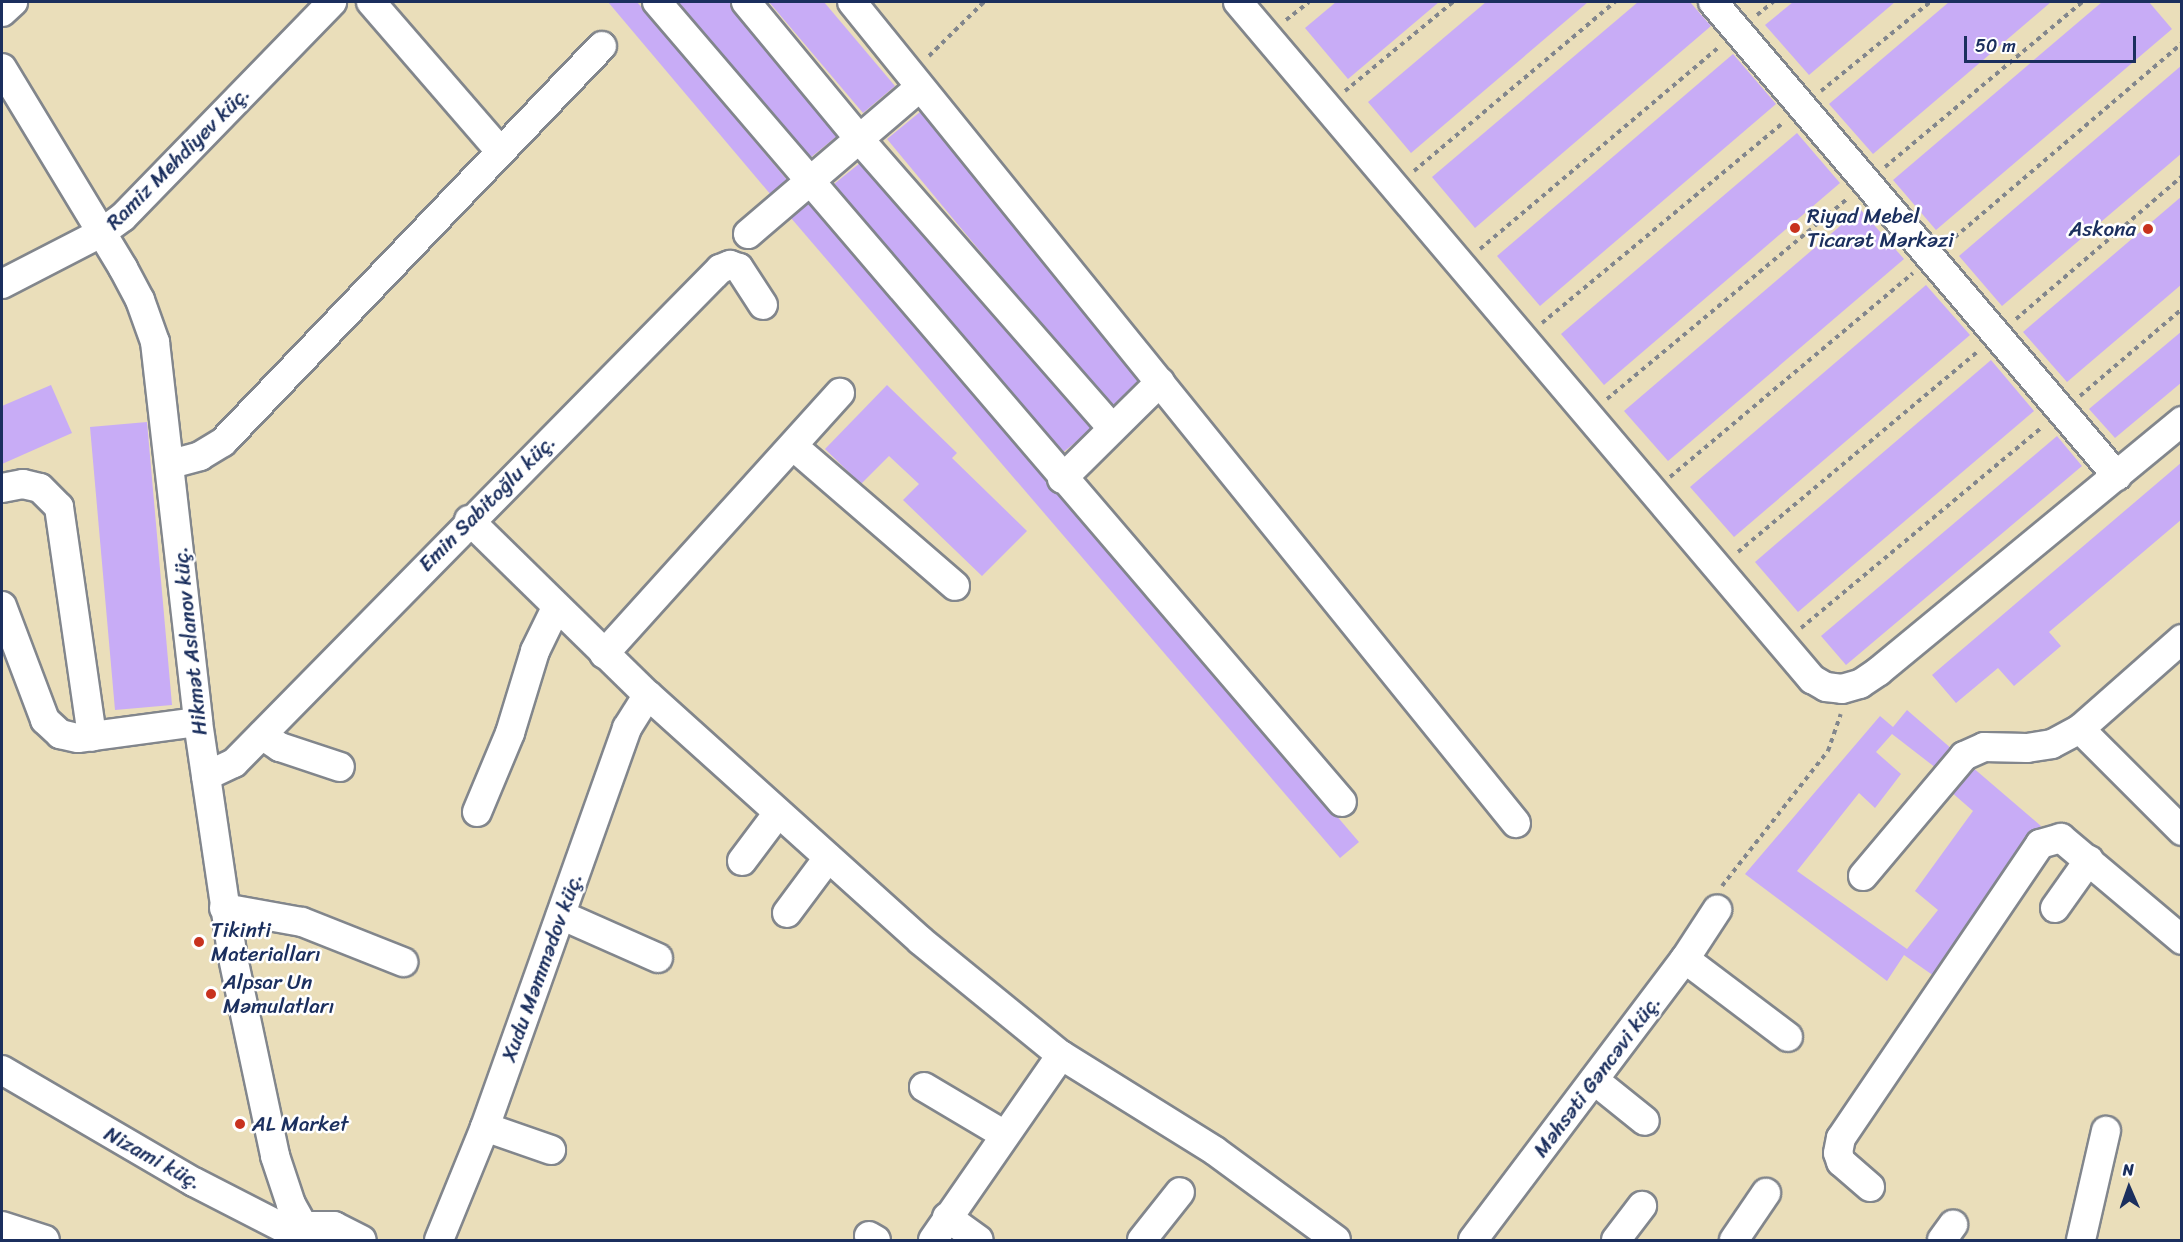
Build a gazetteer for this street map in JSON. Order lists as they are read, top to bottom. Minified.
{"streets":{"street":["Ramiz Mehdiyev küç.","Emin Sabitoğlu küç.","Hikmət Aslanov küç.","Xudu Məmmədov küç.","Məhsəti Gəncəvi küç.","Nizami küç."]},"crossings":[["Ramiz Mehdiyev küç.","Hikmət Aslanov küç."],["Emin Sabitoğlu küç.","Hikmət Aslanov küç."],["Hikmət Aslanov küç.","Nizami küç."]],"places":["Riyad Mebel Ticarət Mərkəzi","Askona","Tikinti Materialları","Alpsar Un Məmulatları","AL Market"],"scale_bar":"50 m","north":"top"}
